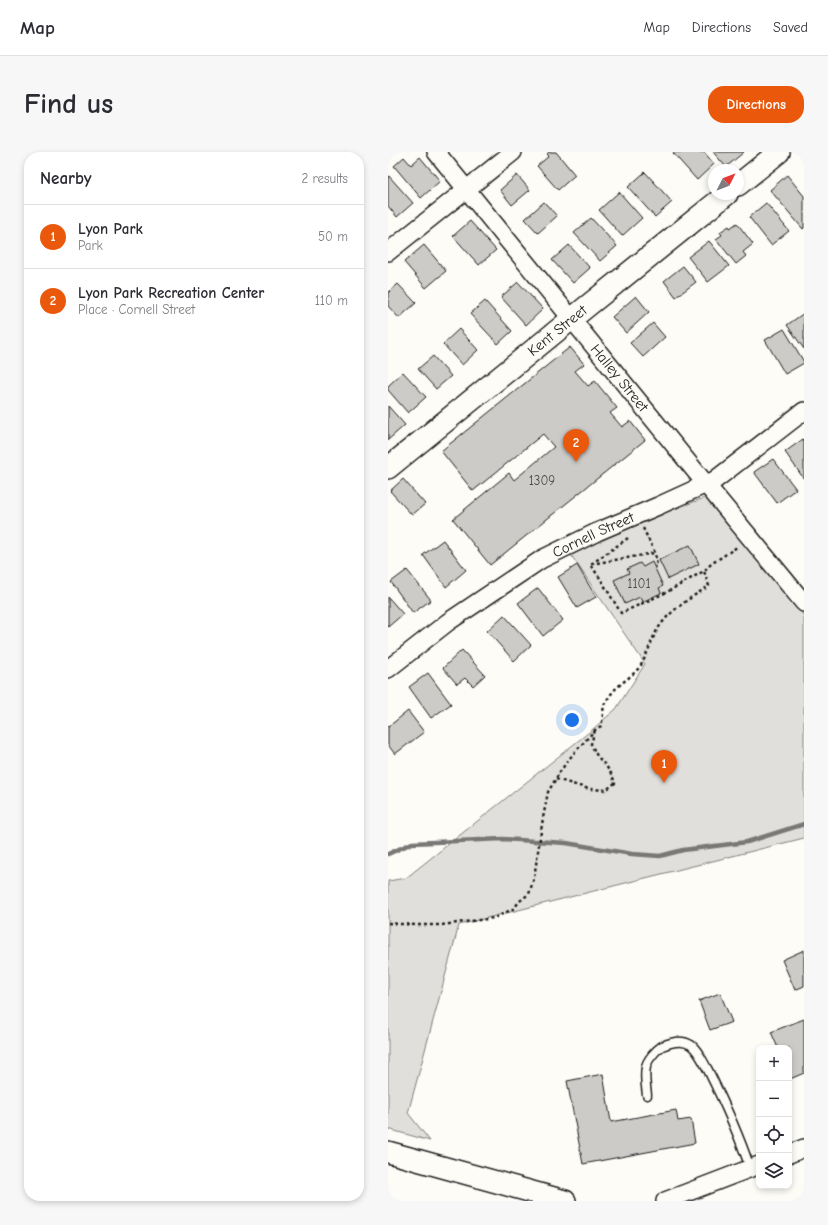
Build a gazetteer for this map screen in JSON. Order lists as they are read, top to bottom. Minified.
{"streets":{"street":["Kent Street","Halley Street","Cornell Street"]},"crossings":[["Kent Street","Halley Street"],["Halley Street","Cornell Street"]],"house_numbers":["1309","1101"],"north":"top right","page":{"header":"Map","nav":["Map","Directions","Saved"],"buttons":"Directions","title":"Find us","heading":["Nearby","2 results"],"list":[{"mark":"1","name":"Lyon Park","note":"Park","value":"50 m"},{"mark":"2","name":"Lyon Park Recreation Center","note":"Place · Cornell Street","value":"110 m"}],"pins":["2","1"],"map_buttons":["+","−"]}}
